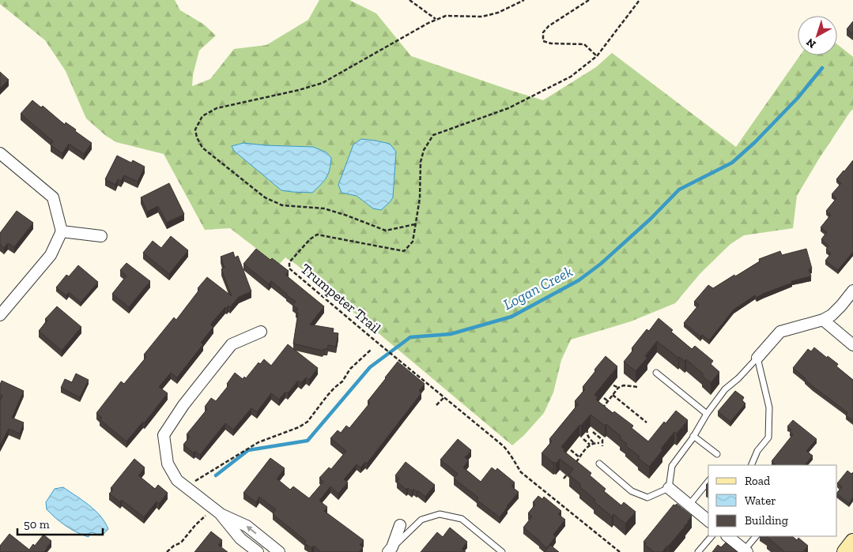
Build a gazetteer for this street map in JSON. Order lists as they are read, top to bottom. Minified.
{"streets":{"path":["Trumpeter Trail"]},"water":["Logan Creek"],"legend":["Road","Water","Building"],"scale_bar":"50 m","north":"bottom left"}
